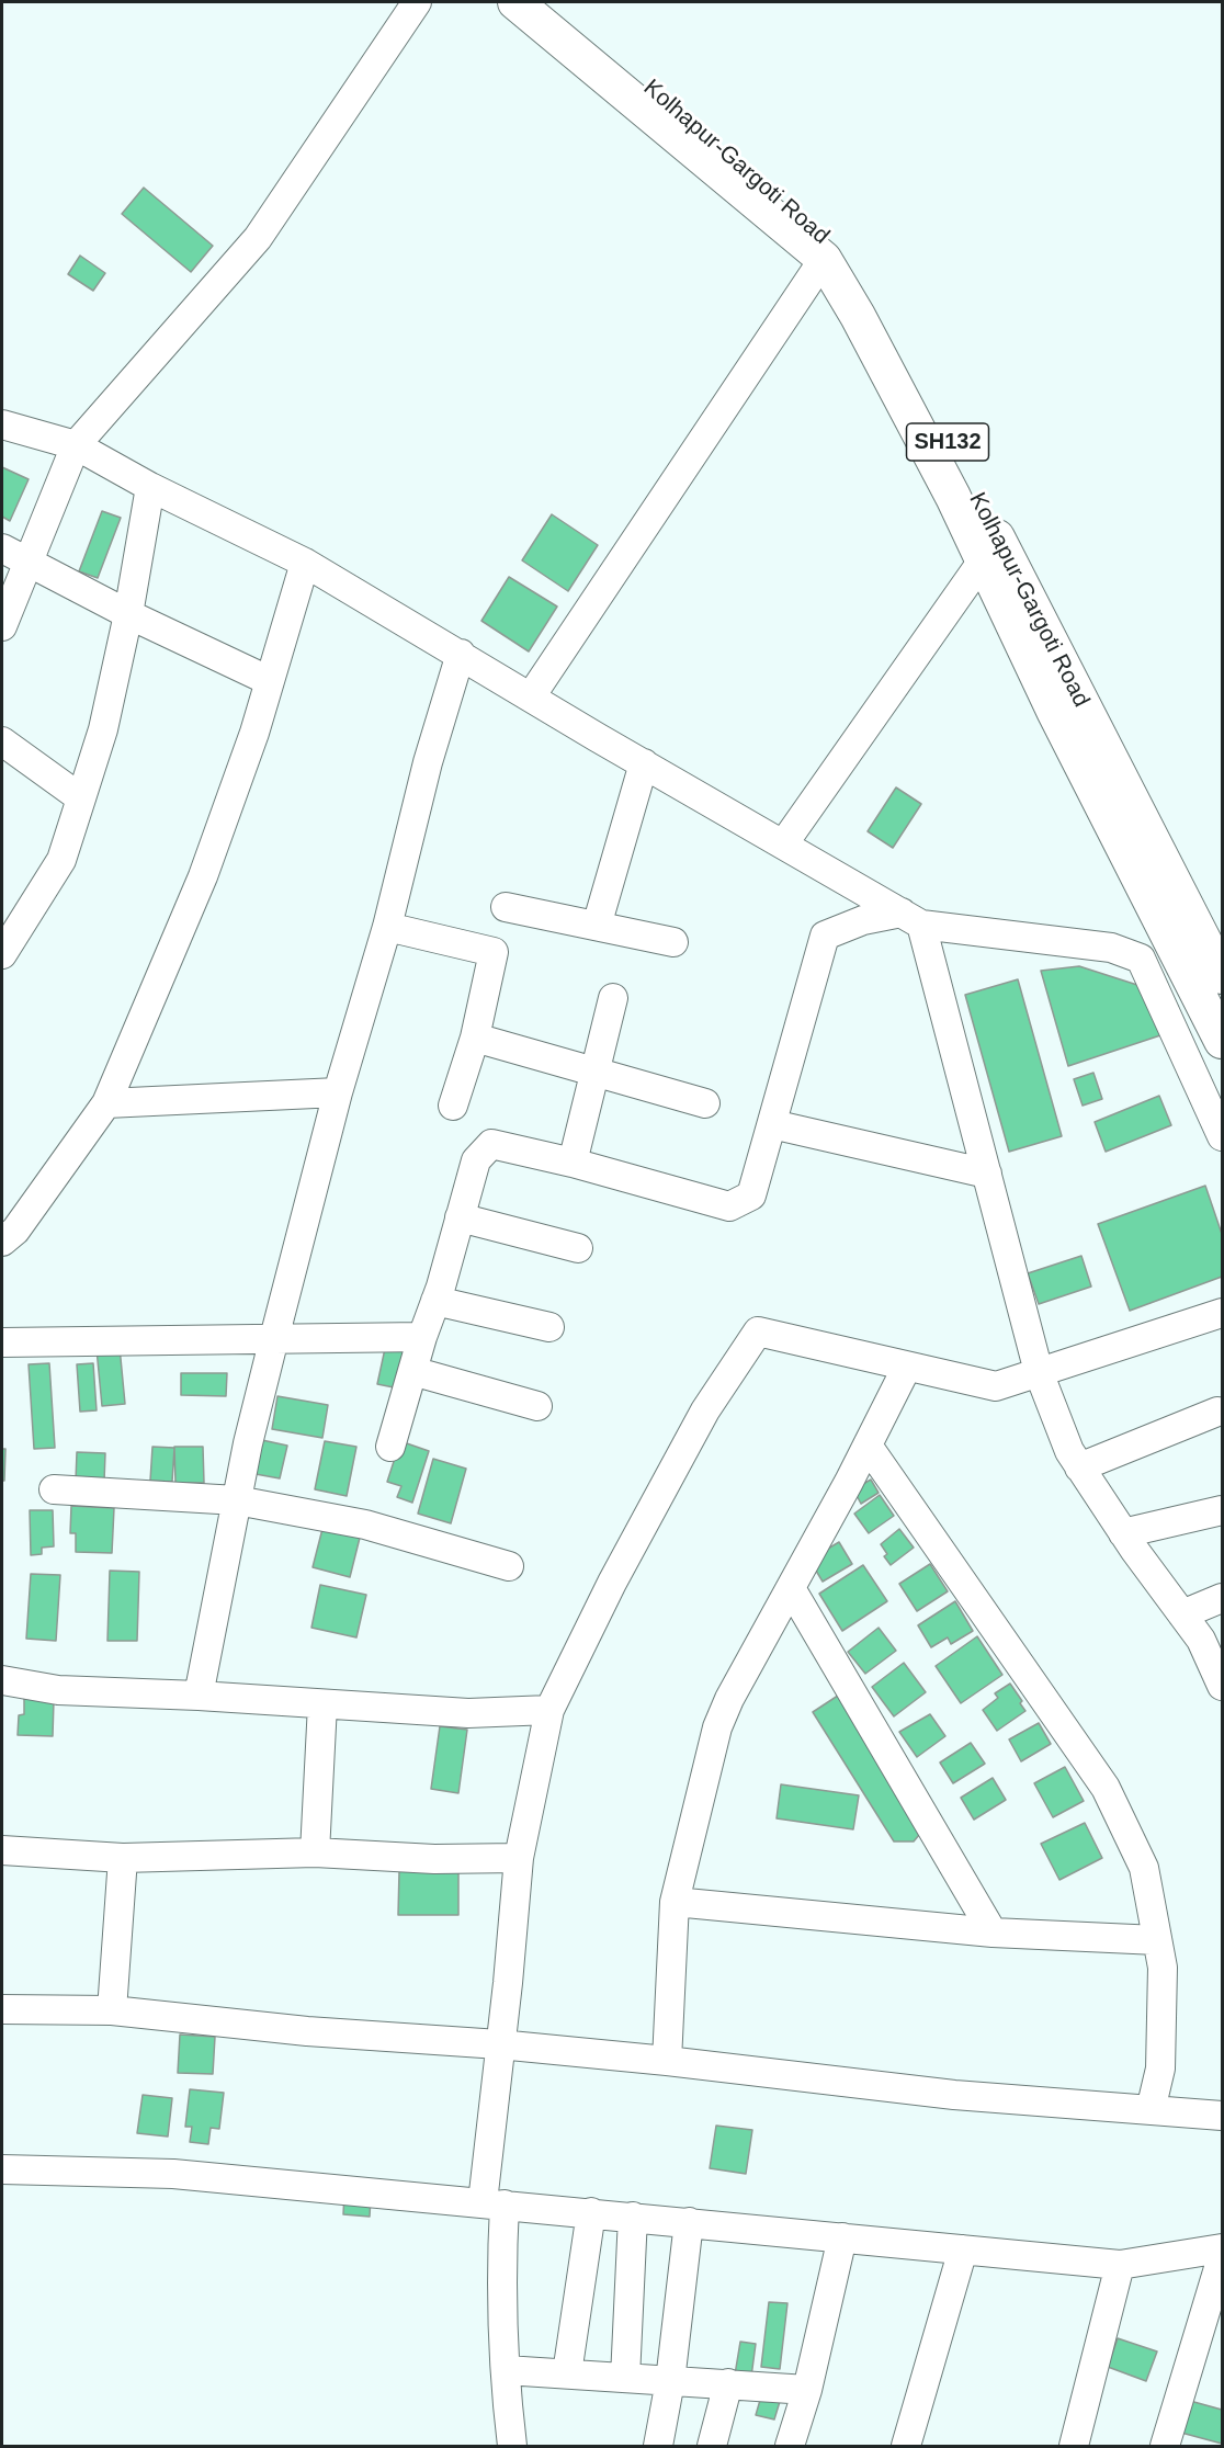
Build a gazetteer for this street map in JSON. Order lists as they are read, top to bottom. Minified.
{"streets":{"main road":["Kolhapur-Gargoti Road","SH132"]}}
